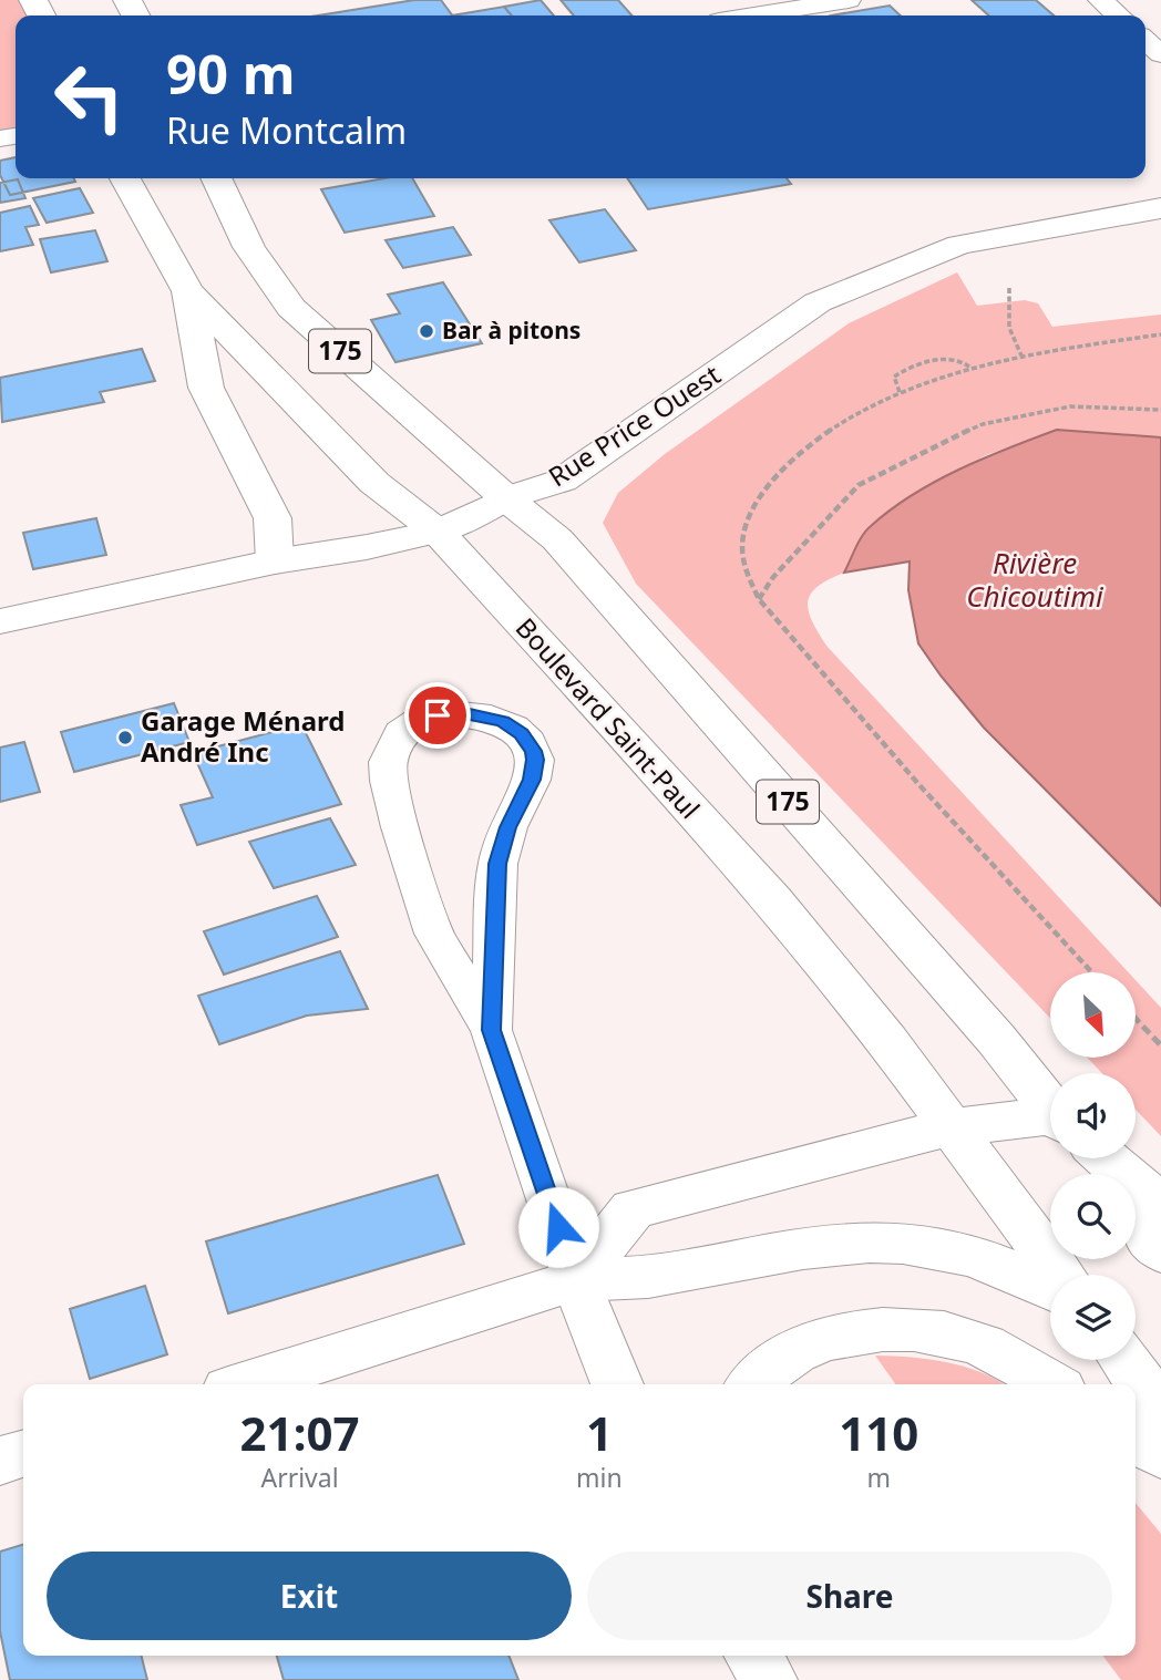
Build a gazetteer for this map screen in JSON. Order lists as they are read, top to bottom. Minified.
{"streets":{"main road":["175","Rue Price Ouest","Boulevard Saint-Paul"]},"crossings":[["175","Rue Price Ouest"],["Rue Price Ouest","Boulevard Saint-Paul"]],"water":["Rivière Chicoutimi"],"places":["Bar à pitons","Garage Ménard André Inc"],"north":"bottom right","page":{"turn":["90 m","Rue Montcalm"],"eta":["21:07","Arrival","1","min","110","m"],"buttons":["Exit","Share"]}}
